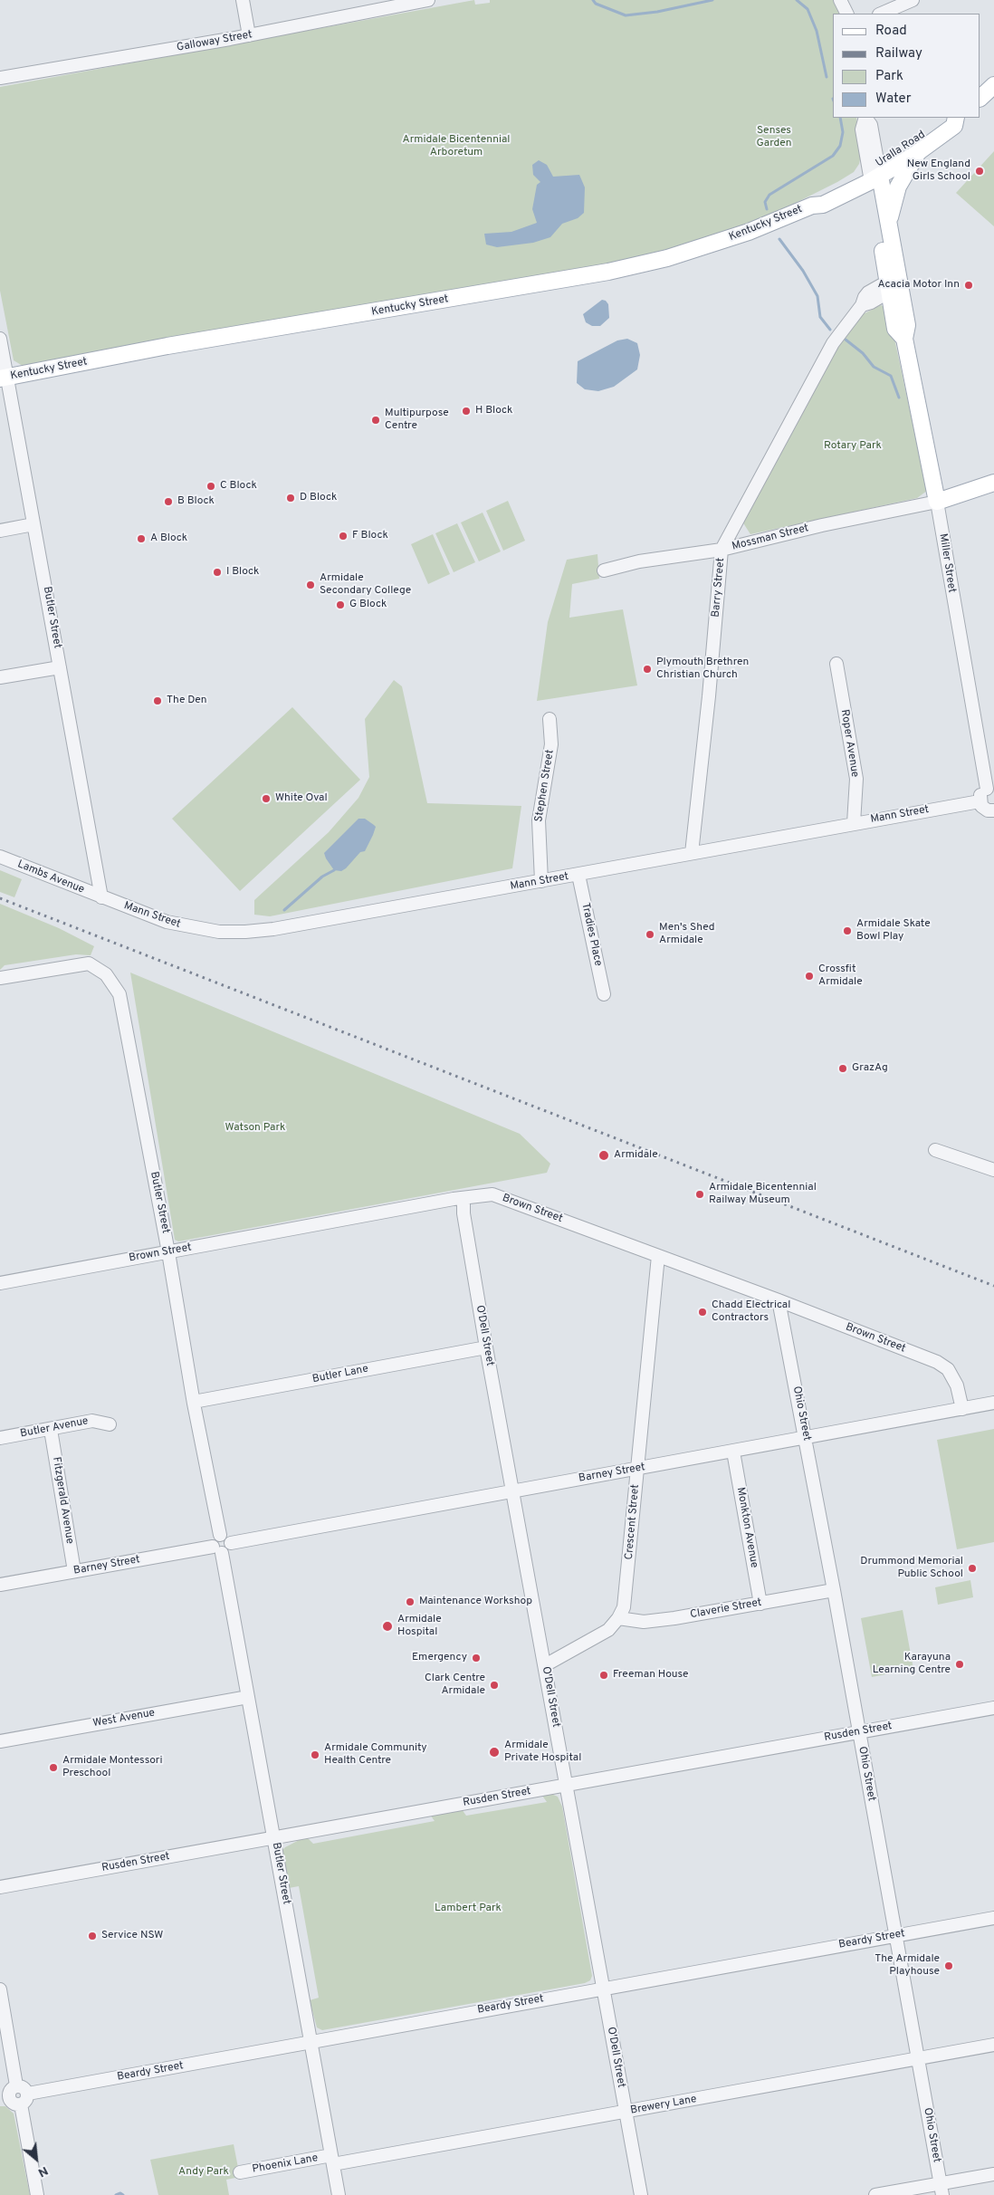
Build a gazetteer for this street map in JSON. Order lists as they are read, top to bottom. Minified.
{"streets":{"main road":["Uralla Road","Kentucky Street","Miller Street"],"street":["Galloway Street","Mossman Street","Barry Street","Butler Street","Roper Avenue","Stephen Street","Mann Street","Lambs Avenue","Tradies Place","Brown Street","O'Dell Street","Butler Lane","Ohio Street","Butler Avenue","Barney Street","Fitzgerald Avenue","Crescent Street","Monkton Avenue","Claverie Street","West Avenue","Rusden Street","Beardy Street","Brewery Lane","Phoenix Lane"]},"crossings":[["Uralla Road","Kentucky Street"],["Uralla Road","Miller Street"],["Kentucky Street","Miller Street"],["Kentucky Street","Butler Street"],["Mossman Street","Miller Street"],["Mossman Street","Barry Street"],["Miller Street","Barry Street"],["Barry Street","Mann Street"],["Butler Street","Mann Street"],["Butler Street","Lambs Avenue"],["Butler Street","Brown Street"],["Butler Street","Butler Lane"],["Butler Street","Barney Street"],["Butler Street","West Avenue"],["Butler Street","Rusden Street"],["Butler Street","Beardy Street"],["Butler Street","Brewery Lane"],["Butler Street","Phoenix Lane"],["Roper Avenue","Mann Street"],["Stephen Street","Mann Street"],["Mann Street","Lambs Avenue"],["Mann Street","Tradies Place"],["Brown Street","O'Dell Street"],["Brown Street","Ohio Street"],["Brown Street","Barney Street"],["Brown Street","Crescent Street"],["O'Dell Street","Butler Lane"],["O'Dell Street","Barney Street"],["O'Dell Street","Rusden Street"],["O'Dell Street","Beardy Street"],["O'Dell Street","Brewery Lane"],["Ohio Street","Barney Street"],["Ohio Street","Claverie Street"],["Ohio Street","Rusden Street"],["Ohio Street","Beardy Street"],["Ohio Street","Brewery Lane"],["Butler Avenue","Fitzgerald Avenue"],["Barney Street","Fitzgerald Avenue"],["Barney Street","Crescent Street"],["Barney Street","Monkton Avenue"],["Crescent Street","Claverie Street"],["Monkton Avenue","Claverie Street"],["Brewery Lane","Phoenix Lane"]],"parks":["Senses Garden","Armidale Bicentennial Arboretum","Rotary Park","Watson Park","Lambert Park","Andy Park"],"places":["New England Girls School","Acacia Motor Inn","H Block","Multipurpose Centre","C Block","D Block","B Block","F Block","A Block","I Block","Armidale Secondary College","G Block","Plymouth Brethren Christian Church","The Den","White Oval","Armidale Skate Bowl Play","Men's Shed Armidale","Crossfit Armidale","GrazAg","Armidale","Armidale Bicentennial Railway Museum","Chadd Electrical Contractors","Drummond Memorial Public School","Maintenance Workshop","Armidale Hospital","Emergency","Karayuna Learning Centre","Freeman House","Clark Centre Armidale","Armidale Private Hospital","Armidale Community Health Centre","Armidale Montessori Preschool","Service NSW","The Armidale Playhouse"],"legend":["Road","Railway","Park","Water"],"north":"bottom right"}
